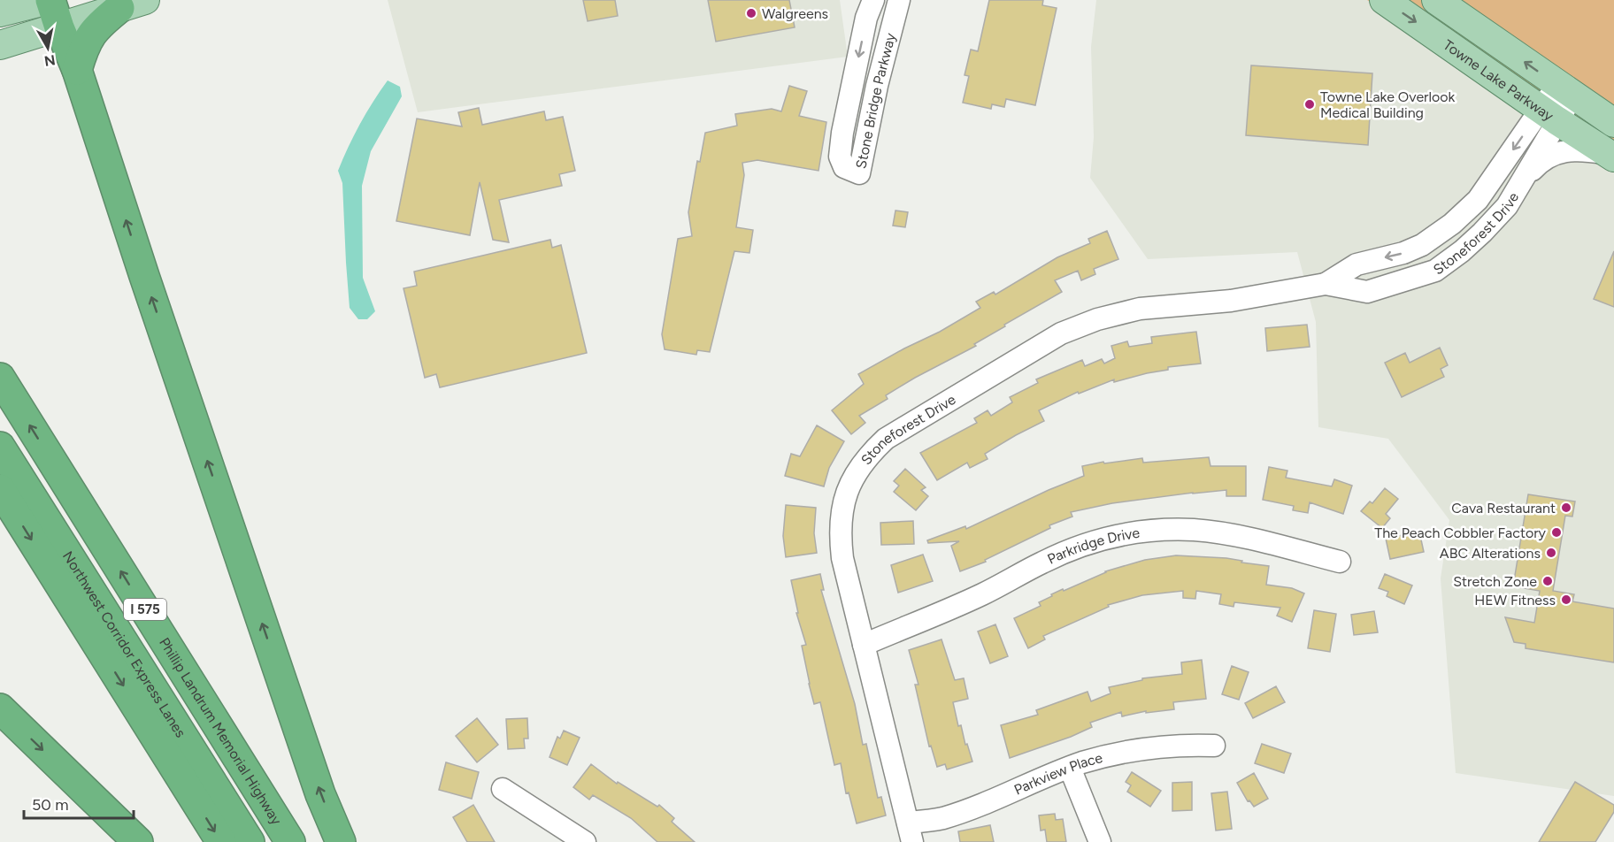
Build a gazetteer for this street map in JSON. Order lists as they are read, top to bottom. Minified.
{"streets":{"highway":["I 575","Northwest Corridor Express Lanes","Phillip Landrum Memorial Highway"],"main road":["Towne Lake Parkway"],"street":["Stone Bridge Parkway","Stoneforest Drive","Parkridge Drive","Parkview Place"]},"crossings":[["Towne Lake Parkway","Stoneforest Drive"],["Stoneforest Drive","Parkridge Drive"],["Stoneforest Drive","Parkview Place"]],"places":["Walgreens","Towne Lake Overlook Medical Building","Cava Restaurant","The Peach Cobbler Factory","ABC Alterations","Stretch Zone","HEW Fitness"],"scale_bar":"50 m","north":"bottom"}
